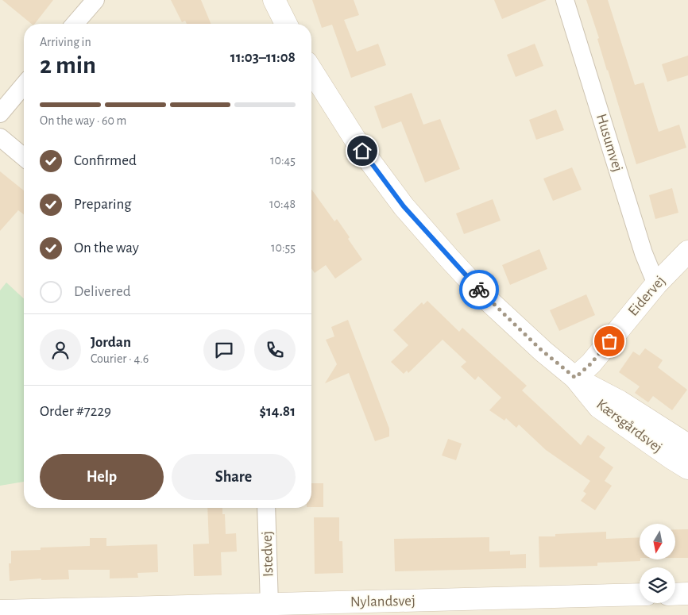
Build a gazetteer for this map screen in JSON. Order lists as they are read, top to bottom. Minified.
{"streets":{"street":["Husumvej","Eidervej","Kærsgårdsvej","Istedvej","Nylandsvej"]},"crossings":[["Husumvej","Eidervej"],["Eidervej","Kærsgårdsvej"],["Istedvej","Nylandsvej"]],"north":"bottom","page":{"heading":["2 min","Arriving in","11:03–11:08"],"panel":["Jordan","Courier · 4.6","Order #7229","$14.81"],"bar":"On the way · 60 m","list":[["Confirmed","10:45"],["Preparing","10:48"],["On the way","10:55"],"Delivered"],"buttons":["Help","Share"]}}
